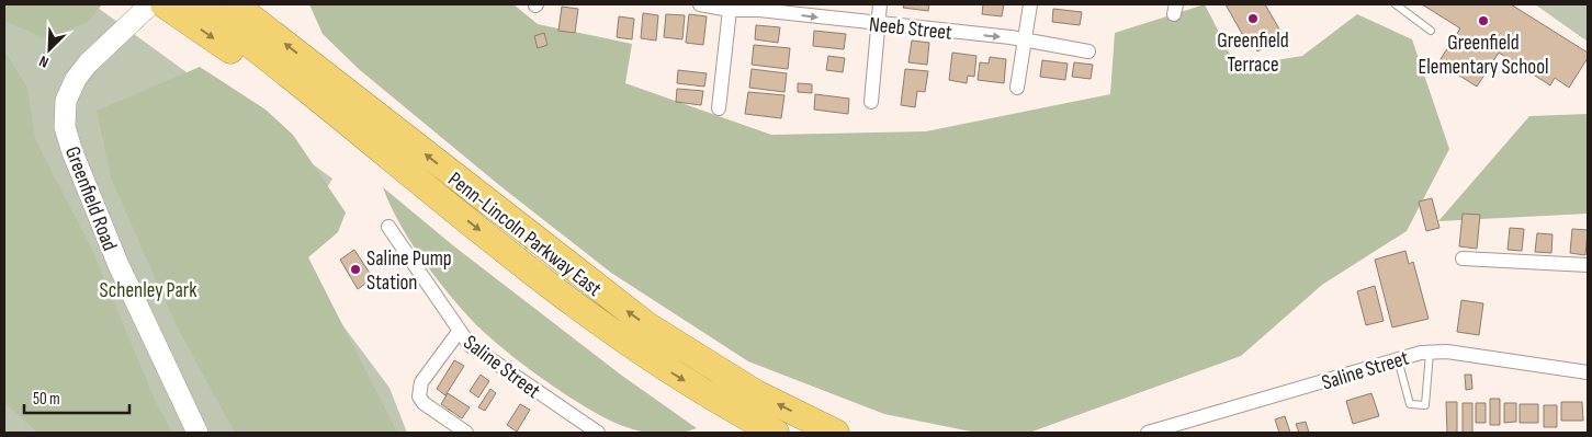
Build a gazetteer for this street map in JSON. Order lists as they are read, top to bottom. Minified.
{"streets":{"highway":["Penn-Lincoln Parkway East"],"main road":["Greenfield Road"],"street":["Neeb Street","Saline Street"]},"one_way":["Neeb Street"],"parks":["Schenley Park"],"places":["Greenfield Terrace","Greenfield Elementary School","Saline Pump Station"],"scale_bar":"50 m","north":"bottom left"}
